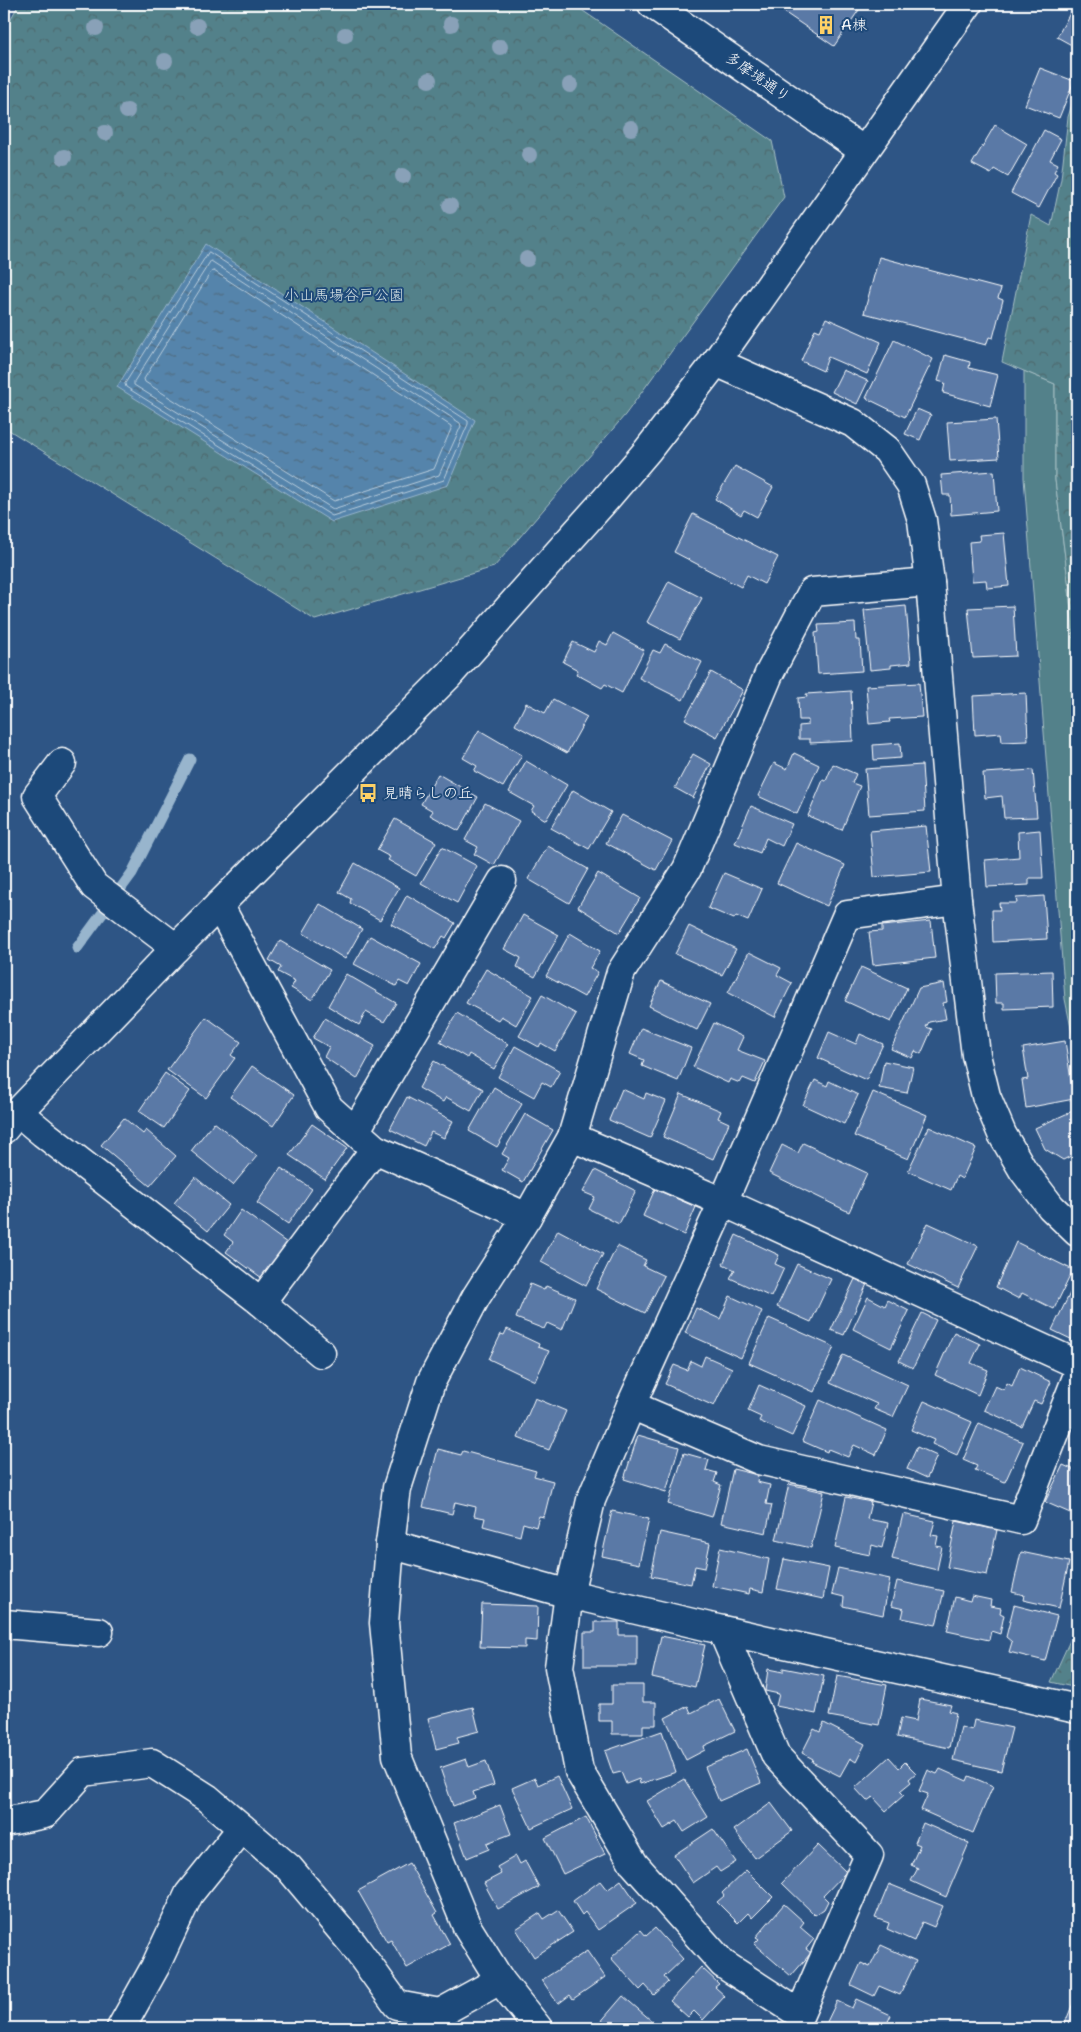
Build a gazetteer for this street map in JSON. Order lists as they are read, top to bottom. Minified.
{"streets":{"street":["多摩境通り"]},"parks":["小山馬場谷戸公園"],"places":{"building":["A棟"],"bus stop":["見晴らしの丘"]}}
